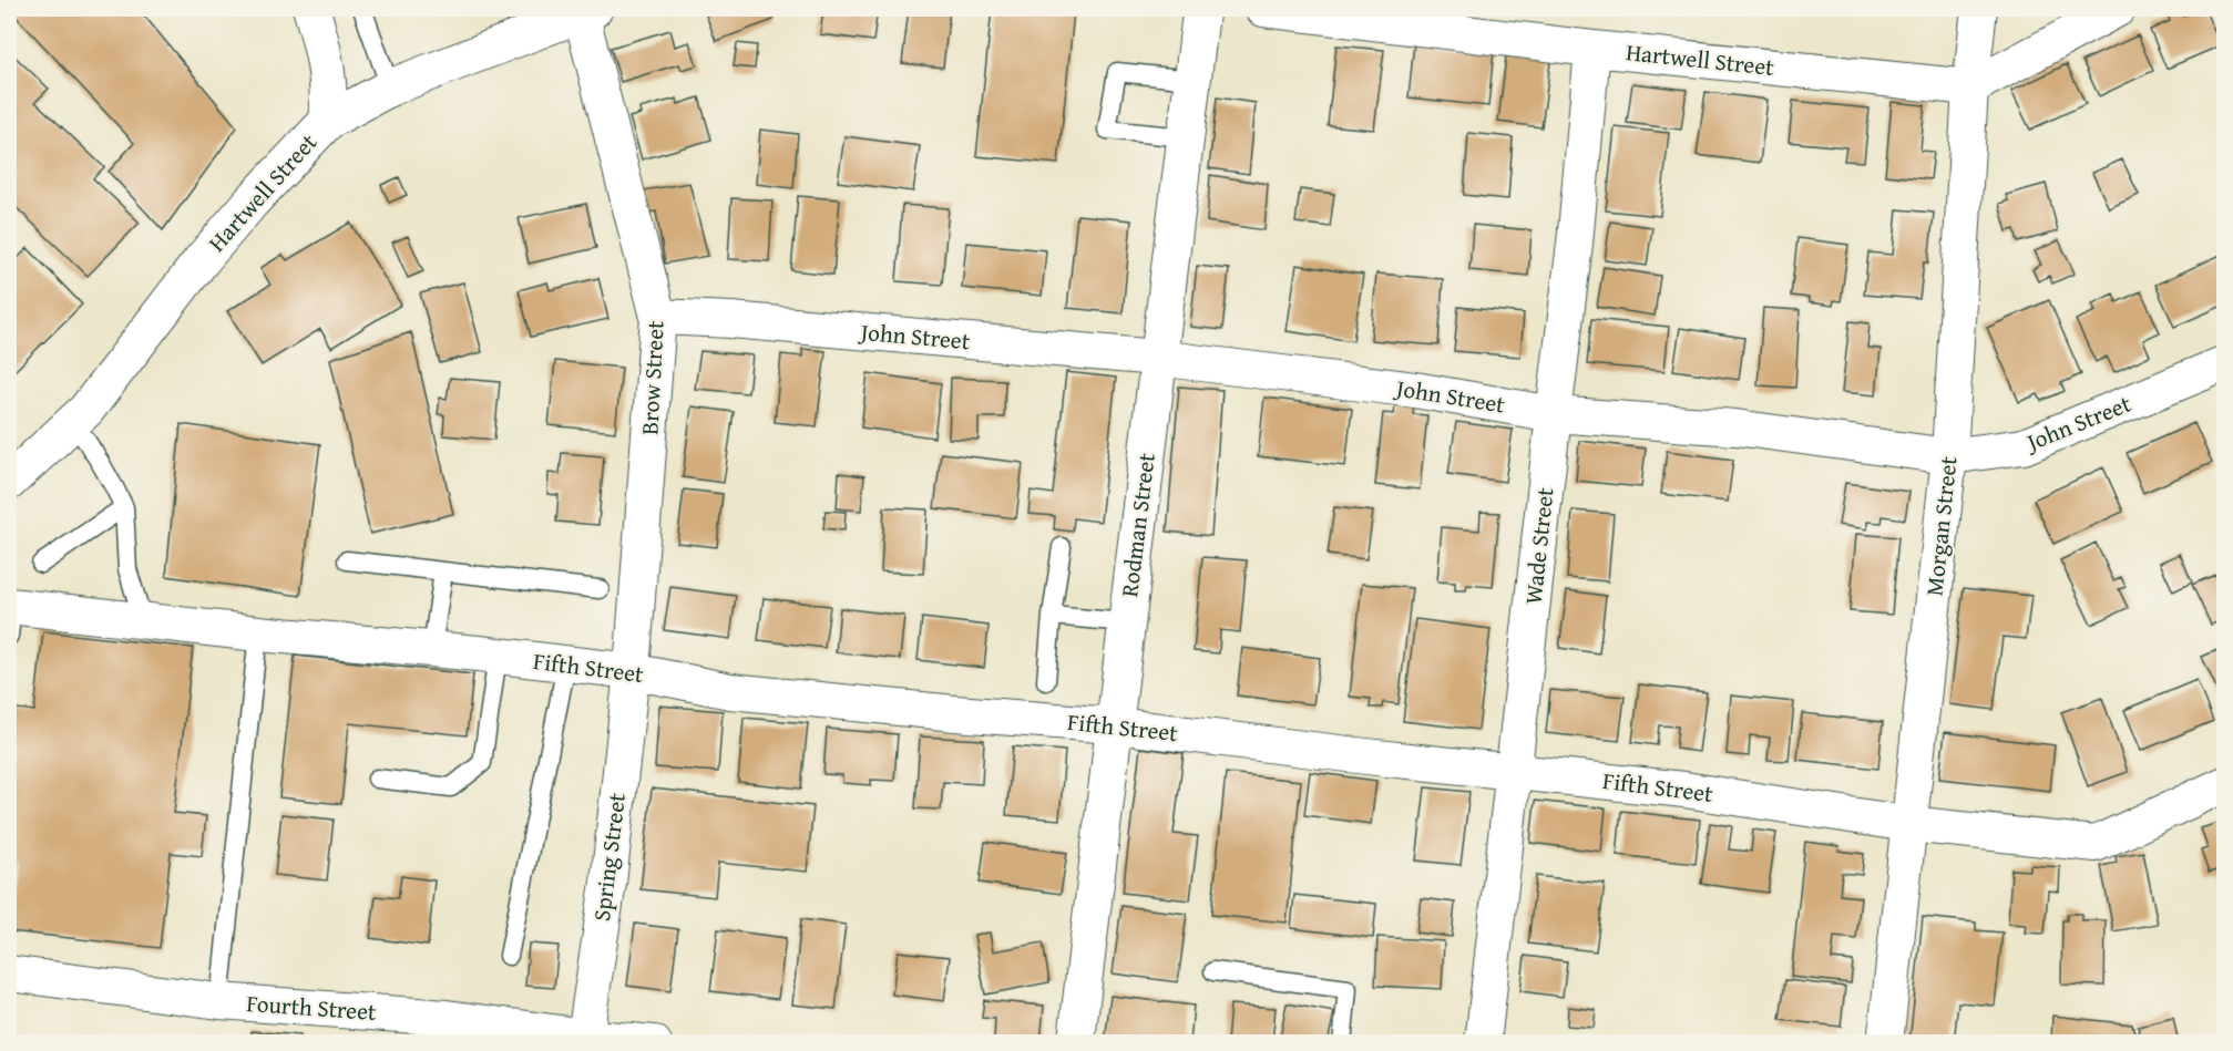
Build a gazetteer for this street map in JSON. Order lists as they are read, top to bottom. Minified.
{"streets":{"main road":["Hartwell Street","Rodman Street"],"street":["John Street","Brow Street","Morgan Street","Wade Street","Fifth Street","Spring Street","Fourth Street"]},"crossings":[["Hartwell Street","Brow Street"],["Hartwell Street","Morgan Street"],["Hartwell Street","Wade Street"],["John Street","Brow Street"],["John Street","Rodman Street"],["John Street","Morgan Street"],["John Street","Wade Street"],["Brow Street","Fifth Street"],["Brow Street","Spring Street"],["Rodman Street","Fifth Street"],["Morgan Street","Fifth Street"],["Wade Street","Fifth Street"],["Fifth Street","Spring Street"],["Spring Street","Fourth Street"]]}
